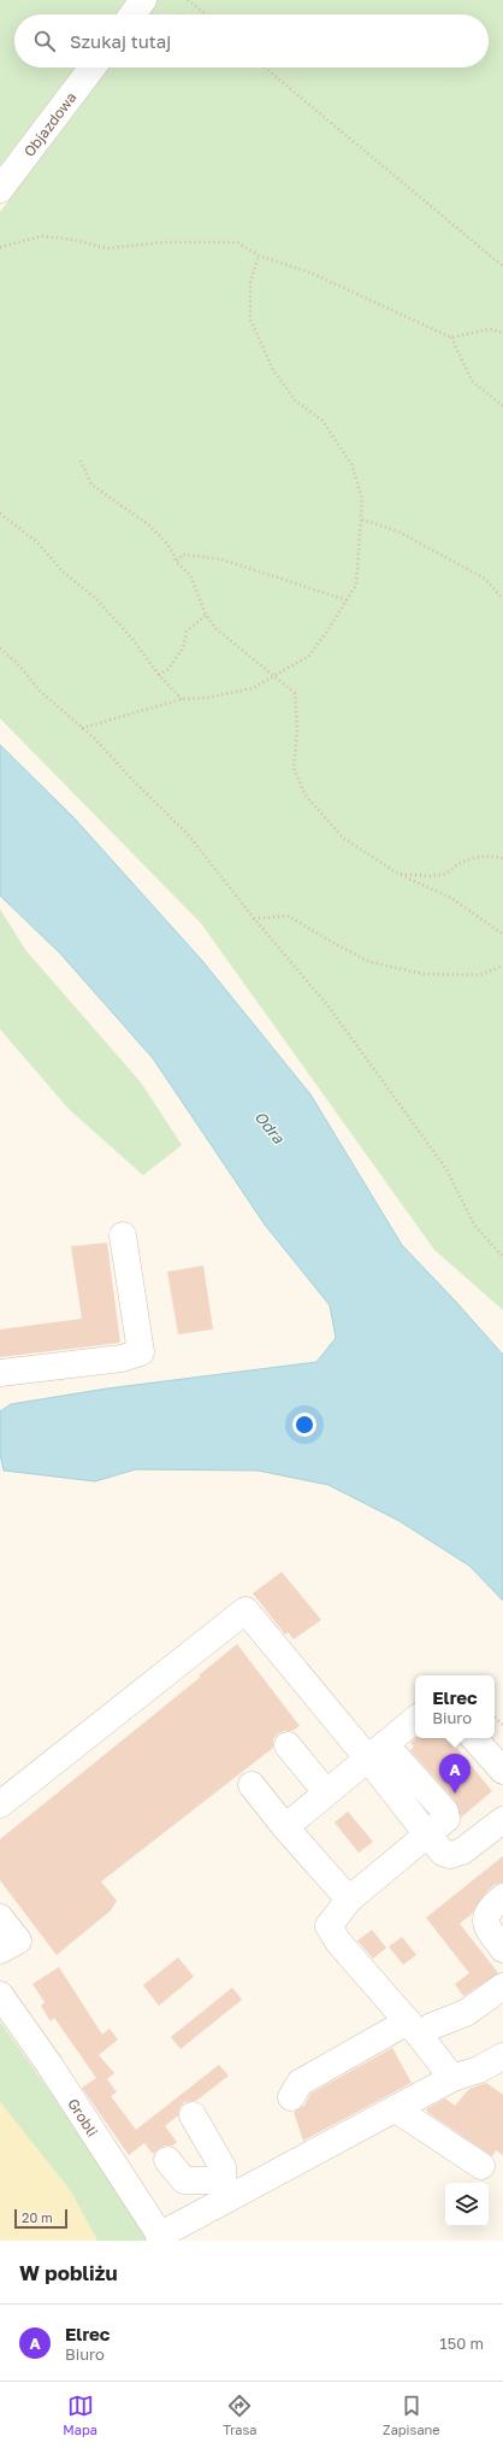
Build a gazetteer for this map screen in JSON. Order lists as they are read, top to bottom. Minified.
{"streets":{"street":["Objazdowa","Grobli"]},"water":["Odra"],"scale_bar":"20 m","page":{"search":"Szukaj tutaj","popup":["Elrec","Biuro"],"pins":"A","scale":"20 m","heading":"W pobliżu","list":[{"mark":"A","name":"Elrec","note":"Biuro","value":"150 m"}],"nav":["Mapa","Trasa","Zapisane"]}}
